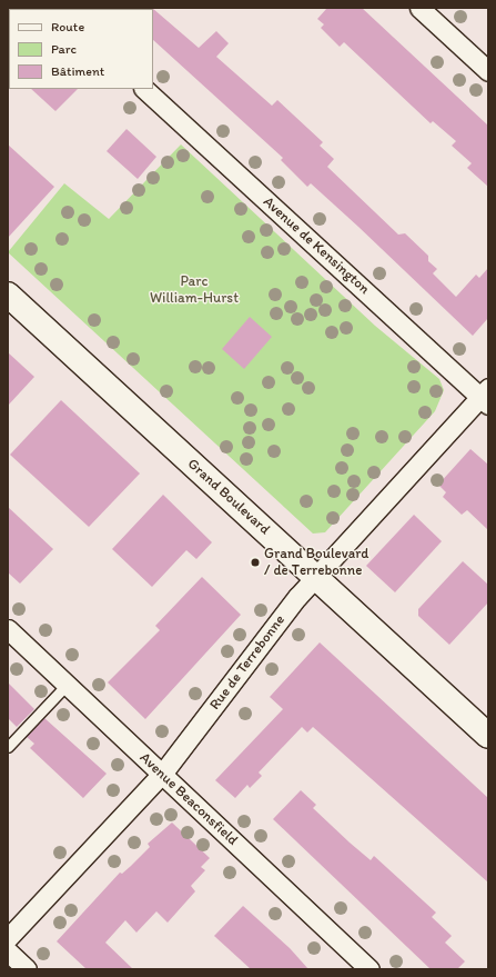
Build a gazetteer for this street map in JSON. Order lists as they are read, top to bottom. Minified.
{"streets":{"street":["Avenue de Kensington","Grand Boulevard","Rue de Terrebonne","Avenue Beaconsfield"]},"crossings":[["Avenue de Kensington","Rue de Terrebonne"],["Grand Boulevard","Rue de Terrebonne"],["Rue de Terrebonne","Avenue Beaconsfield"]],"parks":["Parc William-Hurst"],"places":["Grand Boulevard / de Terrebonne"],"legend":["Route","Parc","Bâtiment"]}
